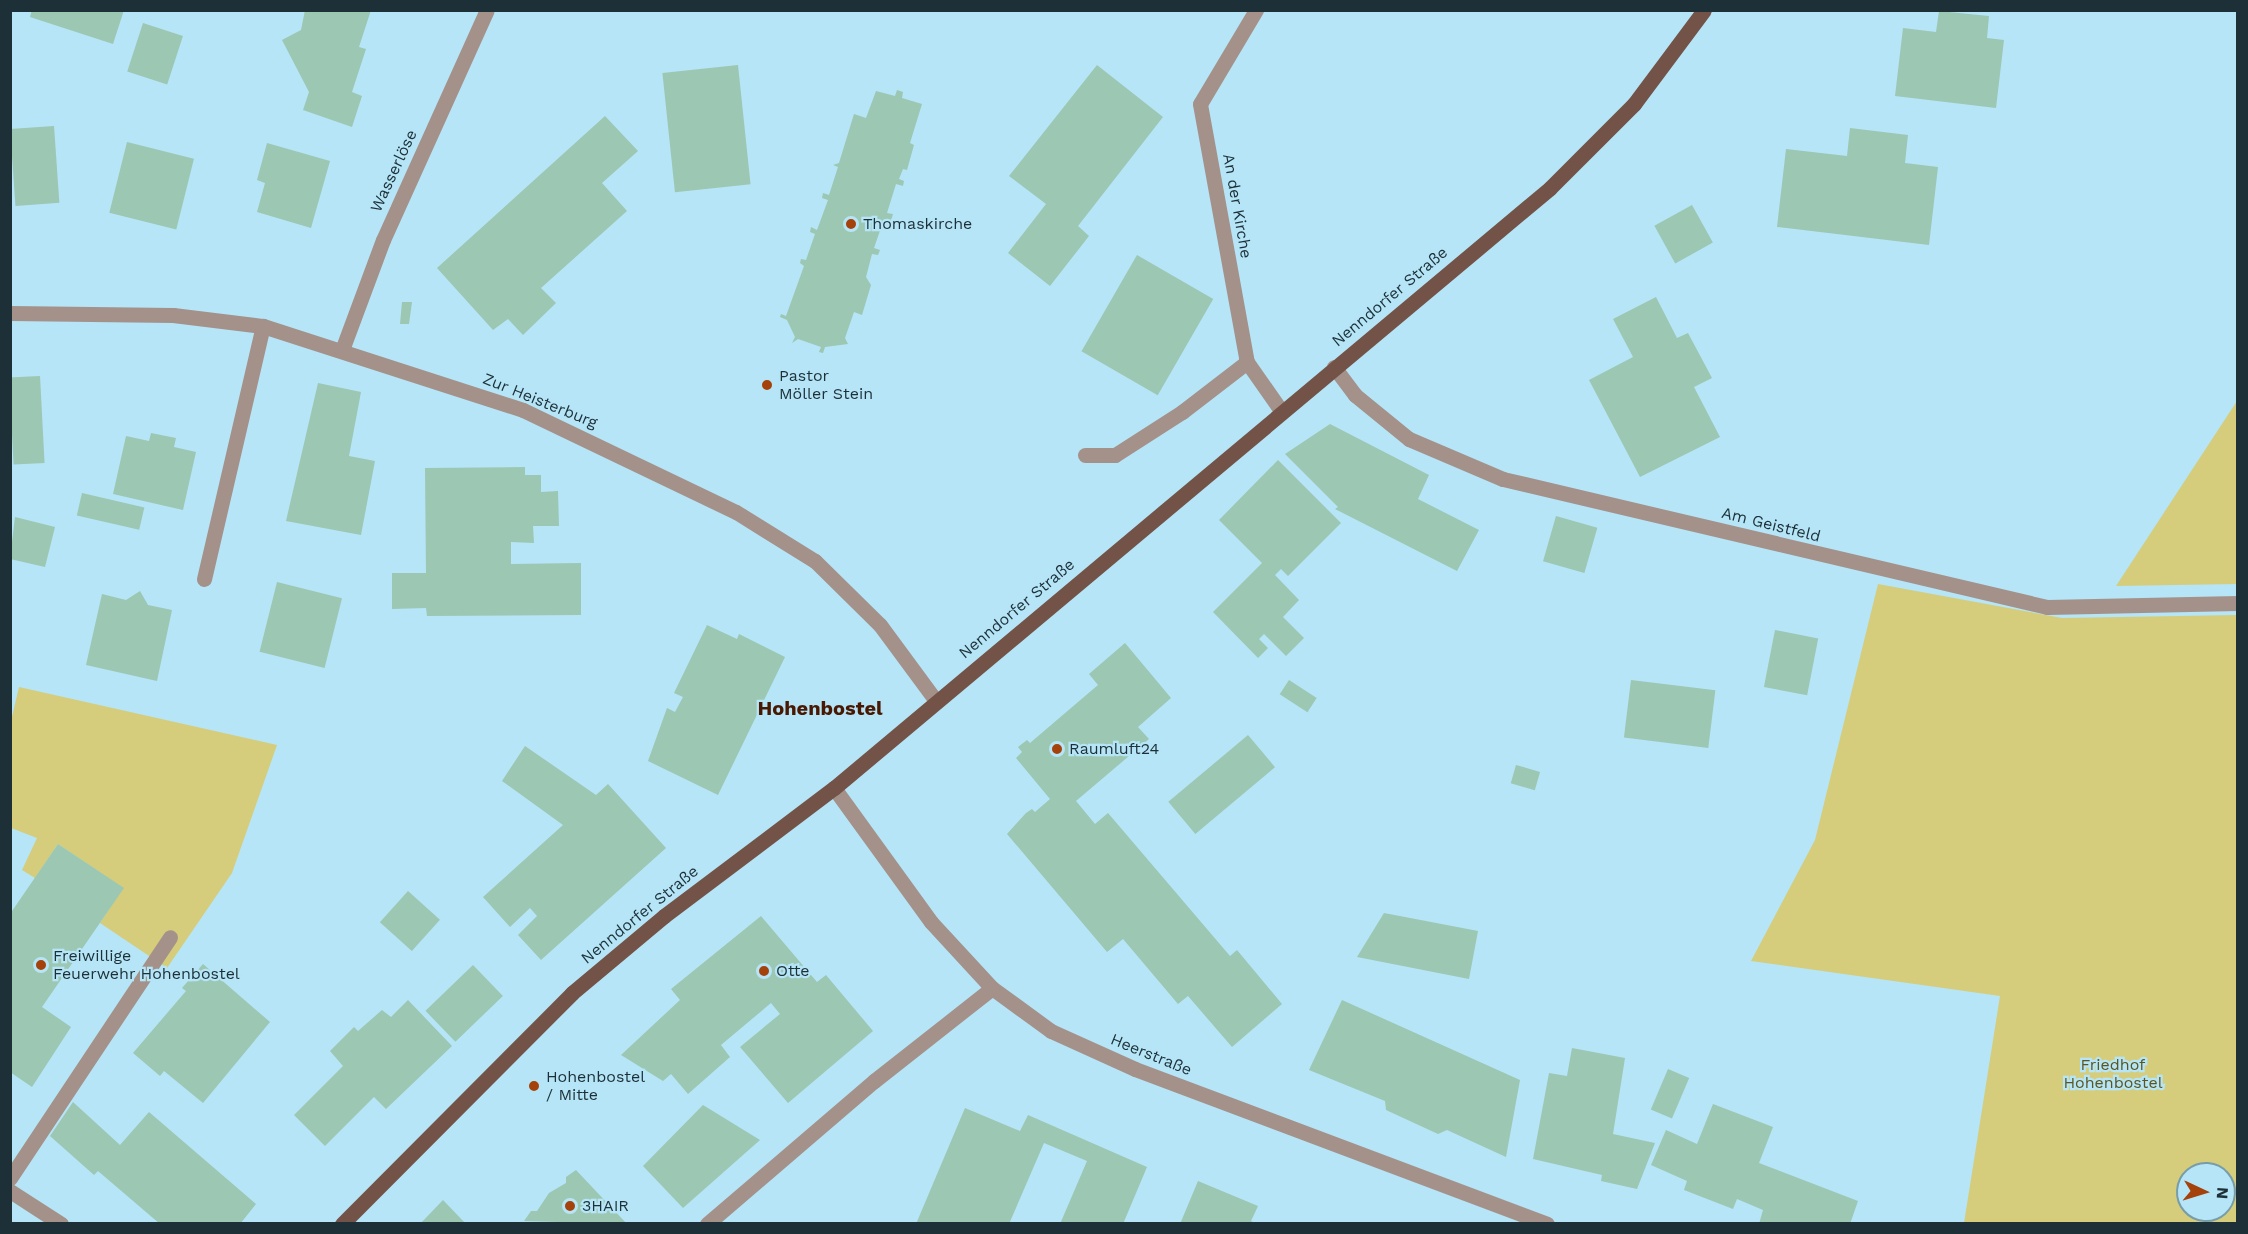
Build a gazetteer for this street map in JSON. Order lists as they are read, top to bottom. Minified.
{"streets":{"main road":["Nenndorfer Straße"],"street":["Wasserlöse","An der Kirche","Zur Heisterburg","Am Geistfeld","Heerstraße"]},"crossings":[["Wasserlöse","Zur Heisterburg"],["An der Kirche","Nenndorfer Straße"],["Nenndorfer Straße","Zur Heisterburg"],["Nenndorfer Straße","Am Geistfeld"],["Nenndorfer Straße","Heerstraße"]],"districts":["Hohenbostel"],"parks":["Friedhof Hohenbostel"],"places":["Thomaskirche","Pastor Möller Stein","Raumluft24","Freiwillige Feuerwehr Hohenbostel","Otte","Hohenbostel / Mitte","3HAIR"],"north":"right"}
